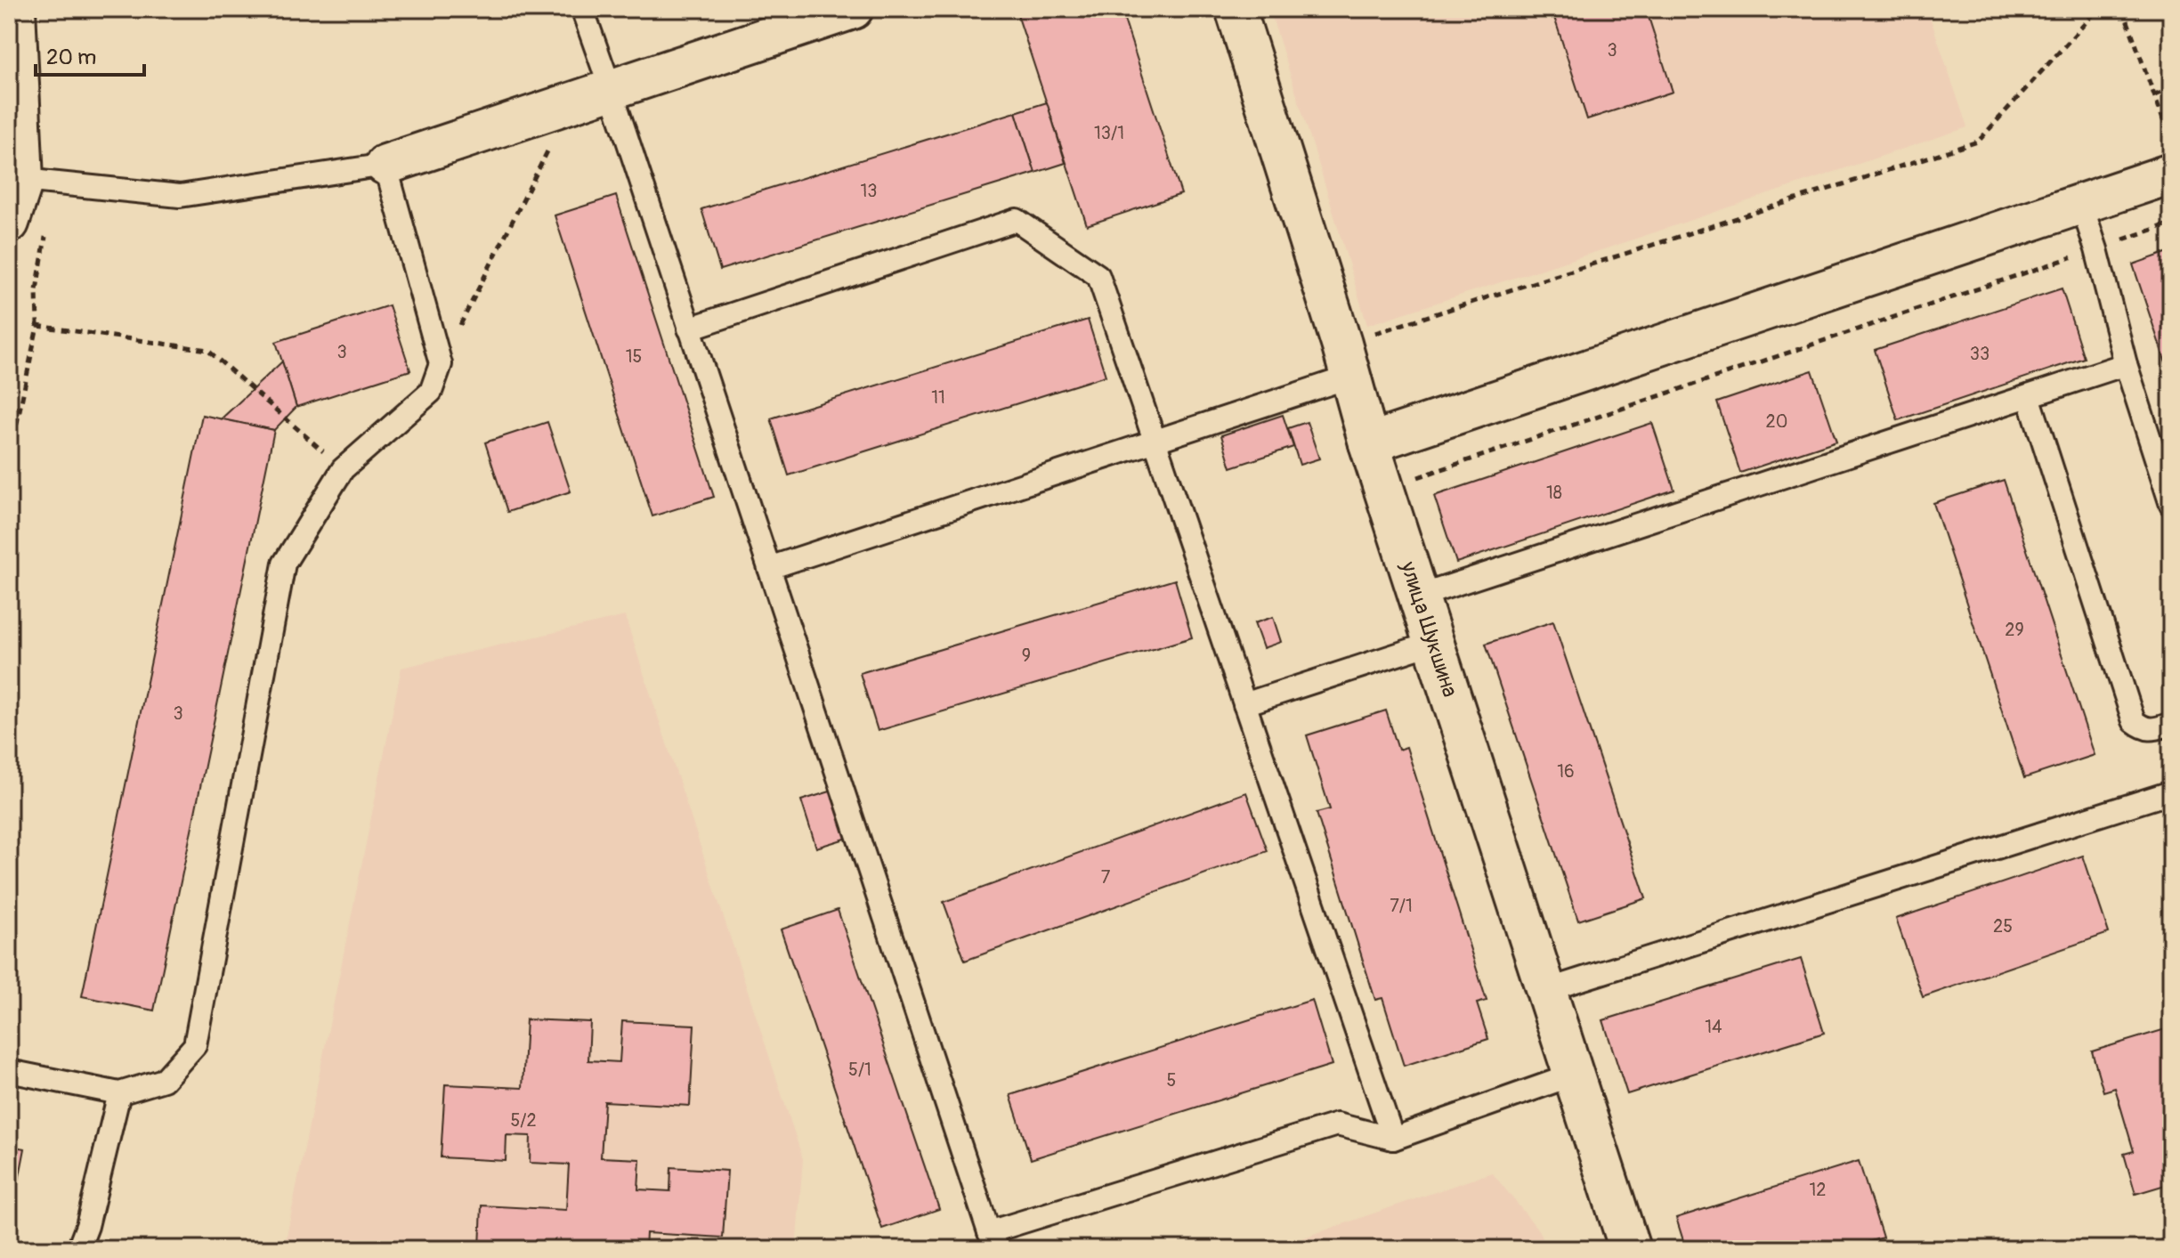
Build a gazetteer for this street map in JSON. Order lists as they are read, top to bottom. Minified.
{"streets":{"street":["улица Шукшина"]},"house_numbers":["3","13/1","13","3","33","15","11","20","18","29","9","3","16","7","7/1","25","14","5/1","5","5/2","12"],"scale_bar":"20 m"}
